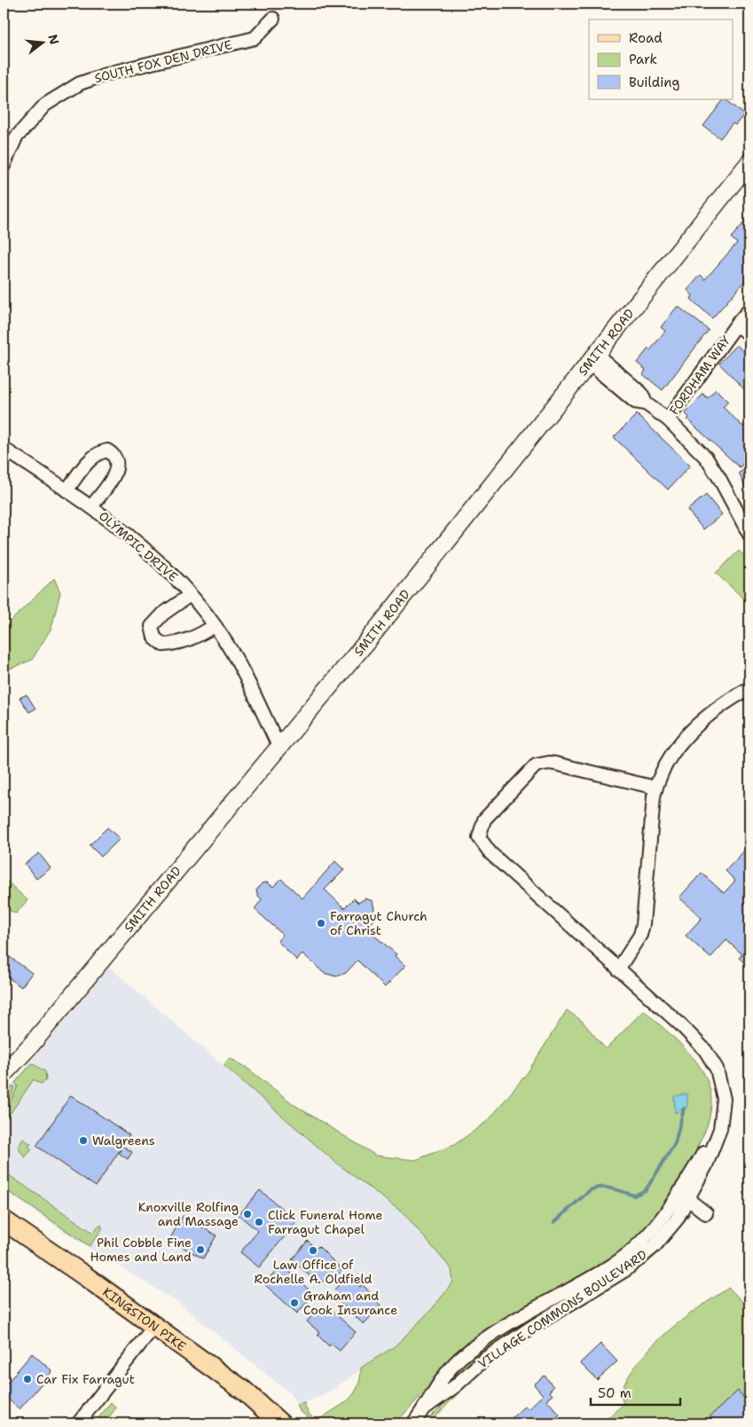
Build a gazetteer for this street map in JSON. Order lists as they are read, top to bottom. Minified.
{"streets":{"main road":["KINGSTON PIKE"],"street":["SOUTH FOX DEN DRIVE","SMITH ROAD","FORDHAM WAY","OLYMPIC DRIVE","VILLAGE COMMONS BOULEVARD"]},"crossings":[["SMITH ROAD","FORDHAM WAY"],["SMITH ROAD","OLYMPIC DRIVE"]],"places":["Farragut Church of Christ","Walgreens","Knoxville Rolfing and Massage","Click Funeral Home Farragut Chapel","Phil Cobble Fine Homes and Land","Law Office of Rochelle A. Oldfield","Graham and Cook Insurance","Car Fix Farragut"],"legend":["Road","Park","Building"],"scale_bar":"50 m","north":"right"}
